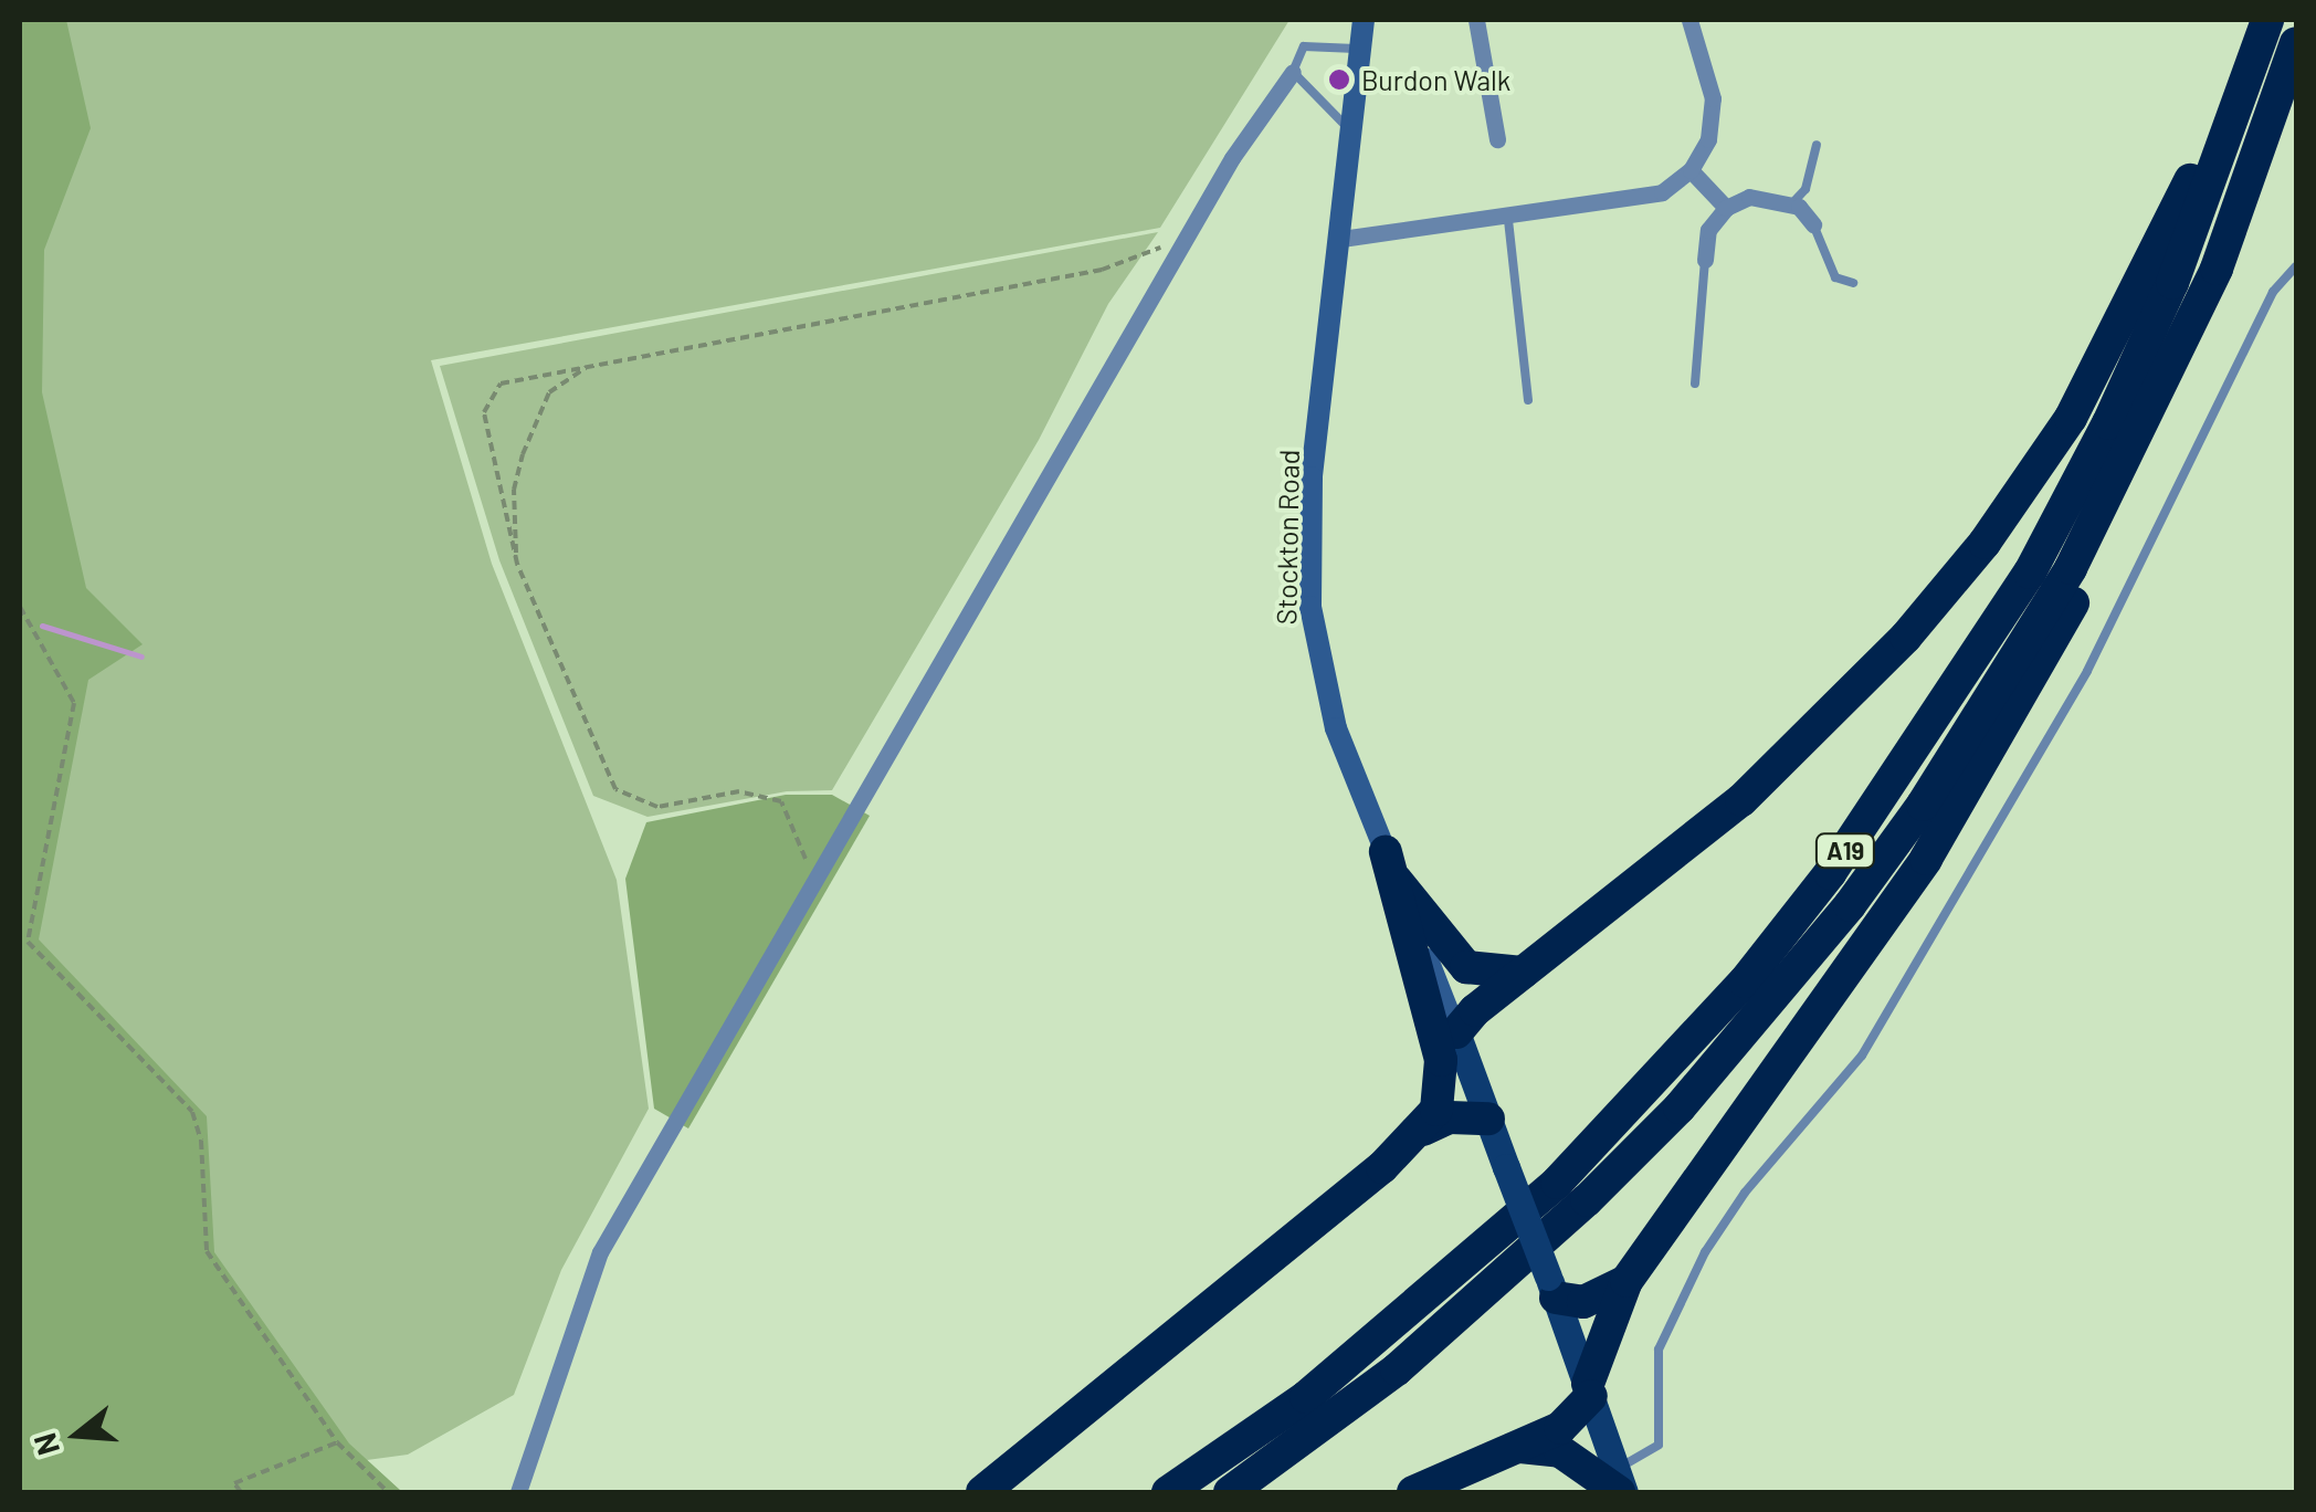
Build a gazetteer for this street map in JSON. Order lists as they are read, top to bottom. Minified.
{"streets":{"highway":["A19"],"main road":["Stockton Road"]},"places":["Burdon Walk"],"north":"left"}
